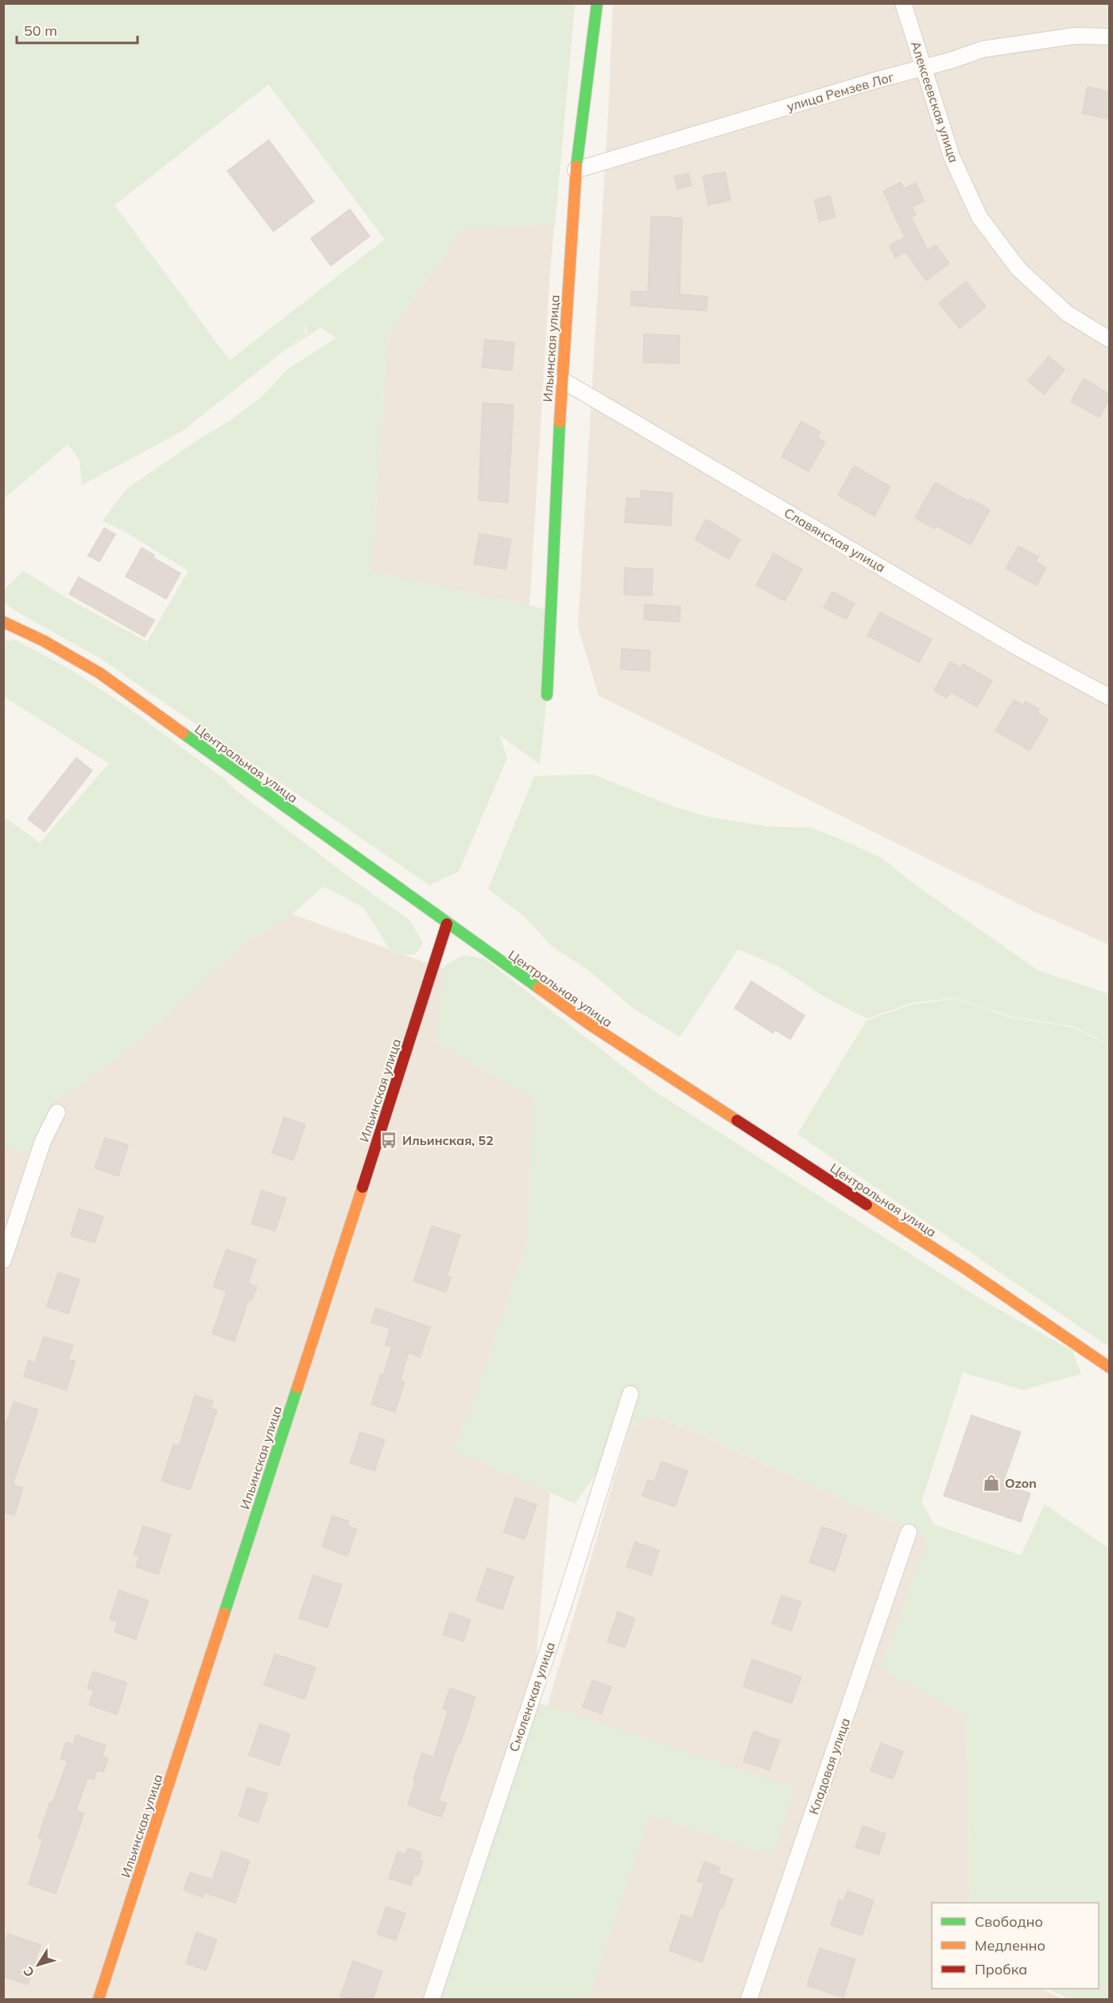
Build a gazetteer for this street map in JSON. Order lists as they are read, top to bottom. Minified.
{"streets":{"street":["улица Ремзев Лог","Алексеевская улица","Ильинская улица","Славянская улица","Центральная улица","Смоленская улица","Кладовая улица"]},"crossings":[["улица Ремзев Лог","Алексеевская улица"],["улица Ремзев Лог","Ильинская улица"],["Ильинская улица","Славянская улица"],["Ильинская улица","Центральная улица"]],"places":{"bus stop":["Ильинская, 52"],"shop":["Ozon"]},"legend":["Свободно","Медленно","Пробка"],"scale_bar":"50 m","north":"bottom left"}
